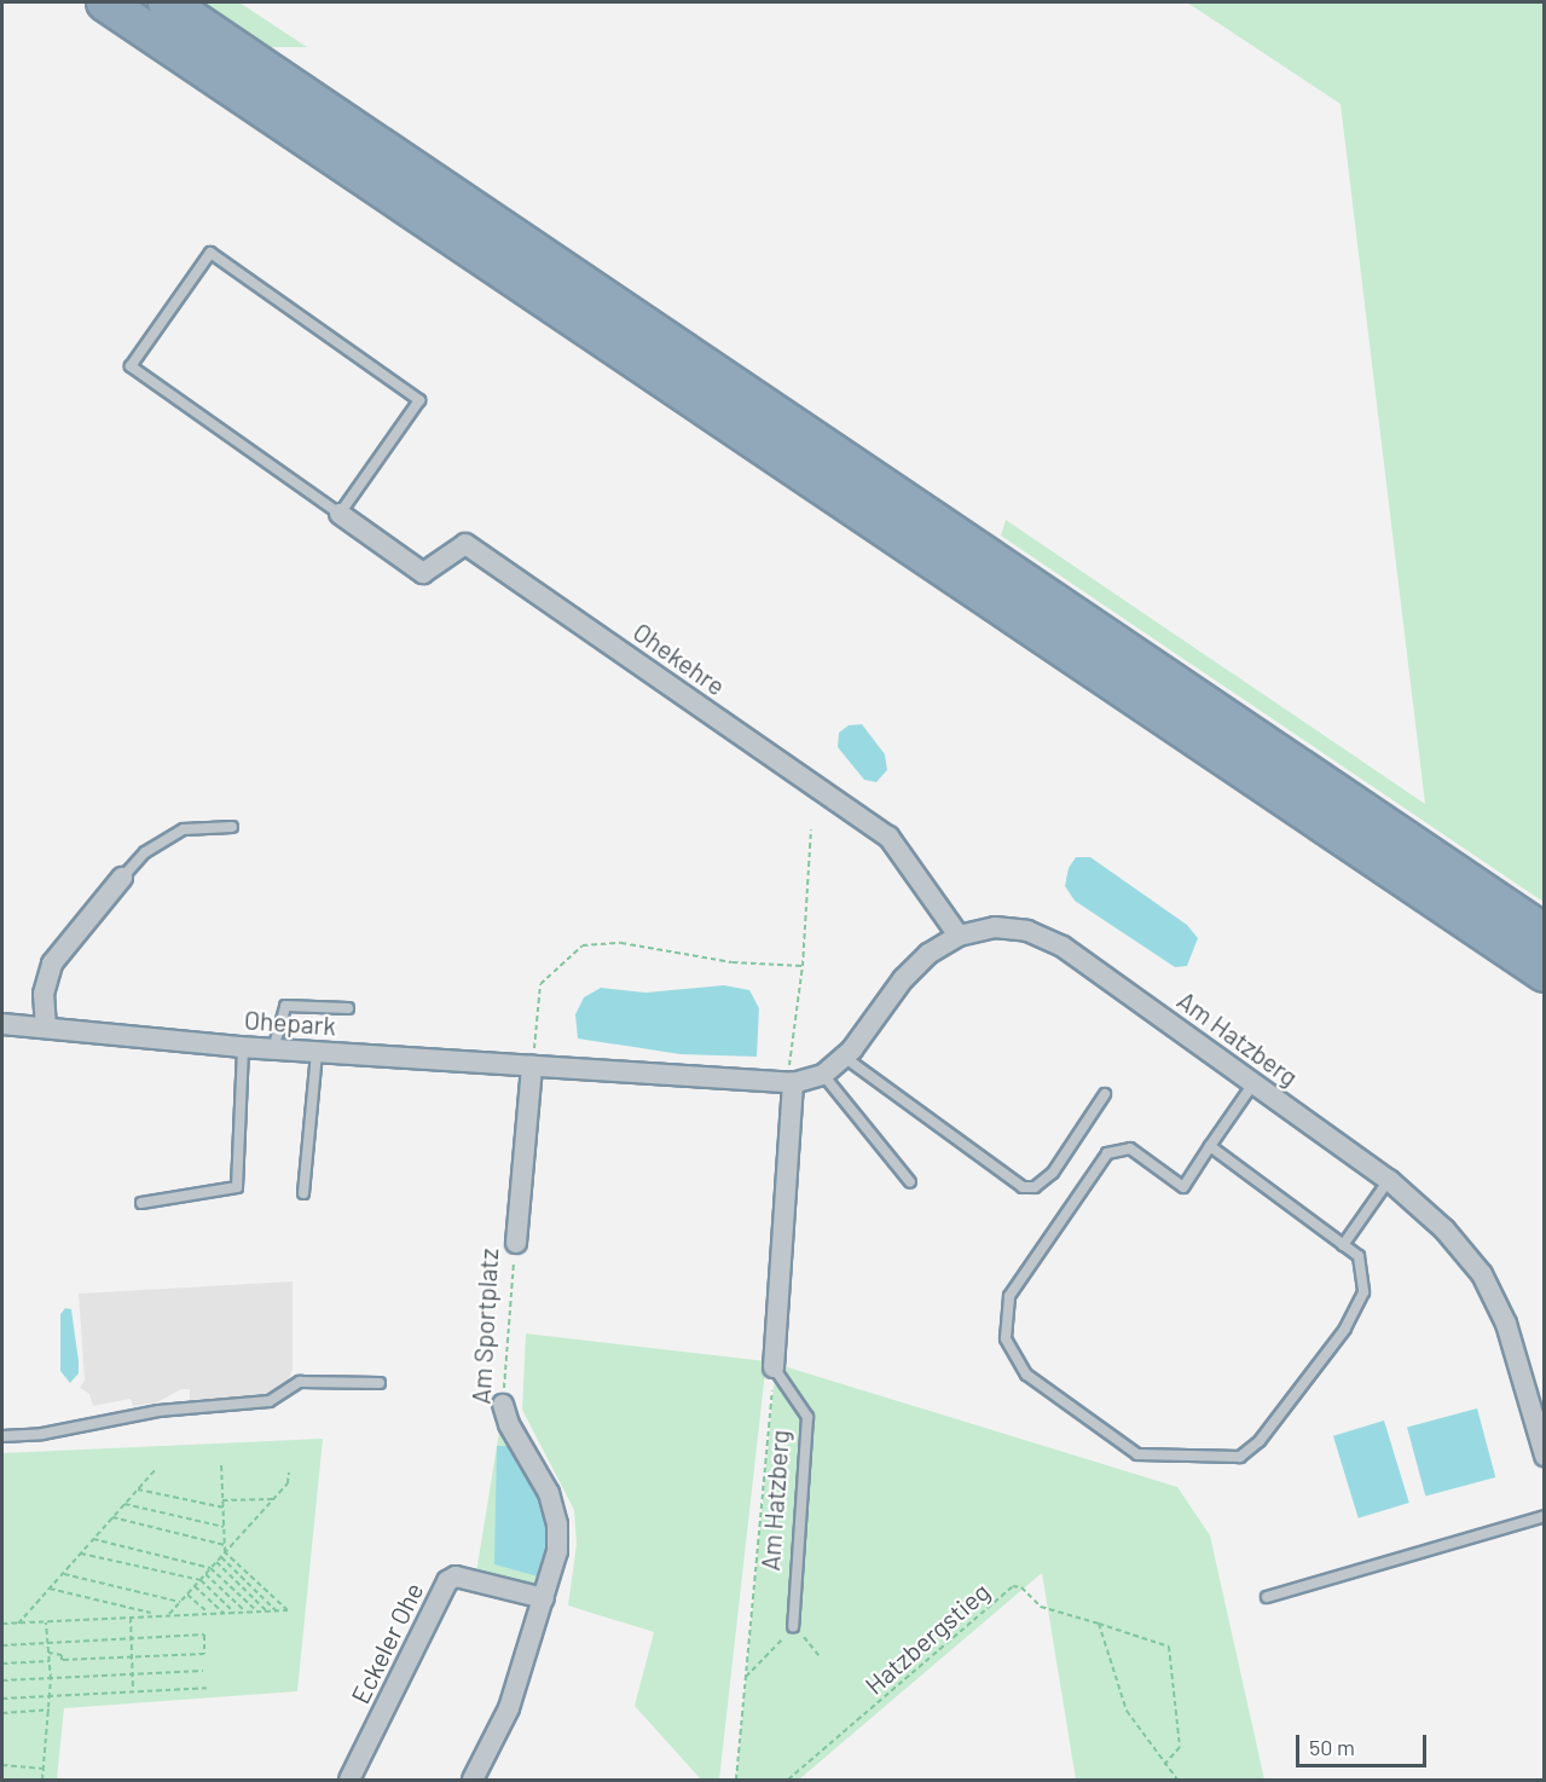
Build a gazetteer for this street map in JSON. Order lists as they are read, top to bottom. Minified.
{"streets":{"street":["Ohekehre","Ohepark","Am Hatzberg","Am Sportplatz","Eckeler Ohe"],"path":["Hatzbergstieg"]},"crossings":[["Ohekehre","Am Hatzberg"],["Ohepark","Am Hatzberg"],["Ohepark","Am Sportplatz"],["Am Hatzberg","Am Sportplatz"],["Am Sportplatz","Eckeler Ohe"]],"scale_bar":"50 m"}
